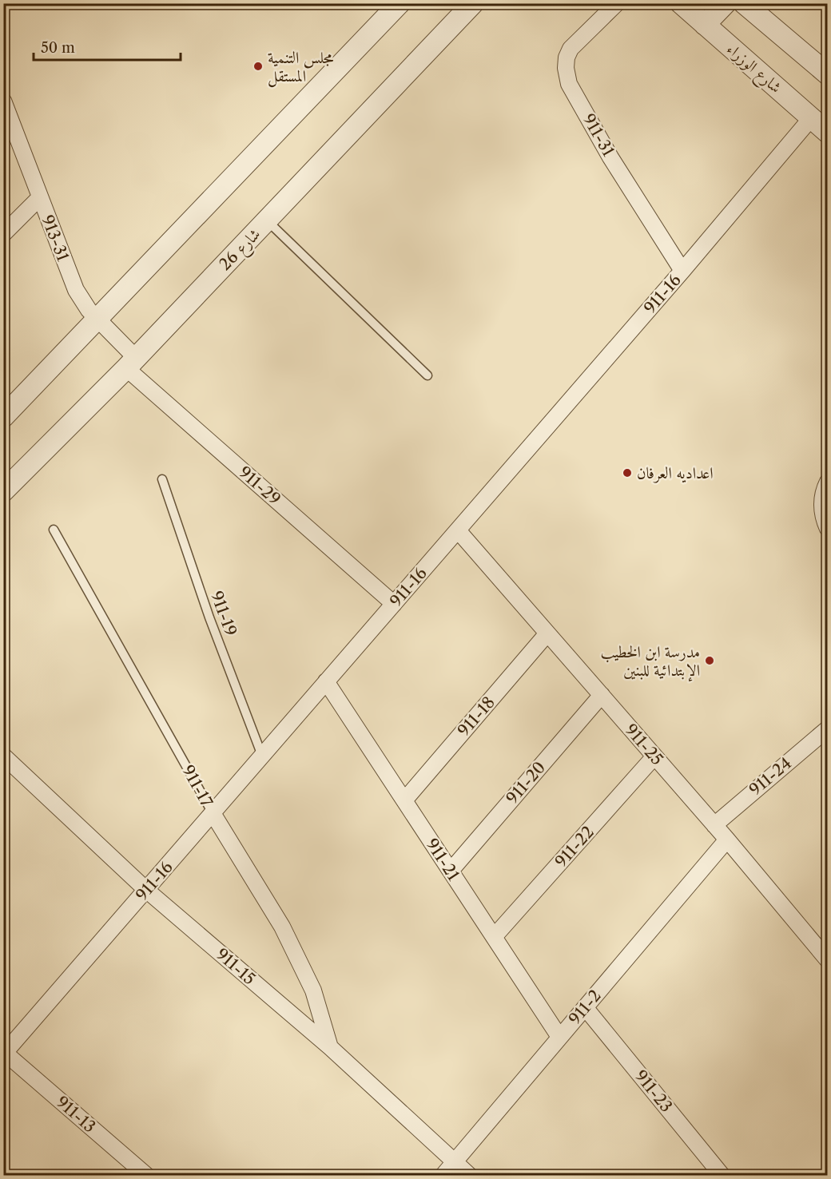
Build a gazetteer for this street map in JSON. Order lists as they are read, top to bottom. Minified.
{"streets":{"street":["شارع الوزراء","911-31","913-31","شارع 26","911-16","911-29","911-18","911-25","911-24","911-20","911-17","911-22","911-21","911-15","911-2","911-23","911-13"],"lane":["911-19"]},"crossings":[["شارع الوزراء","911-16"],["911-31","911-16"],["913-31","شارع 26"],["913-31","911-29"],["شارع 26","911-29"],["911-16","911-29"],["911-16","911-19"],["911-16","911-25"],["911-16","911-17"],["911-16","911-21"],["911-16","911-15"],["911-16","911-13"],["911-18","911-25"],["911-18","911-21"],["911-25","911-24"],["911-25","911-20"],["911-25","911-22"],["911-25","911-2"],["911-20","911-21"],["911-17","911-15"],["911-22","911-21"],["911-21","911-2"],["911-15","911-2"],["911-2","911-23"]],"places":["مجلس التنمية المستقل","اعداديه العرفان","مدرسة ابن الخطيب الإبتدائية للبنين"],"scale_bar":"50 m"}
